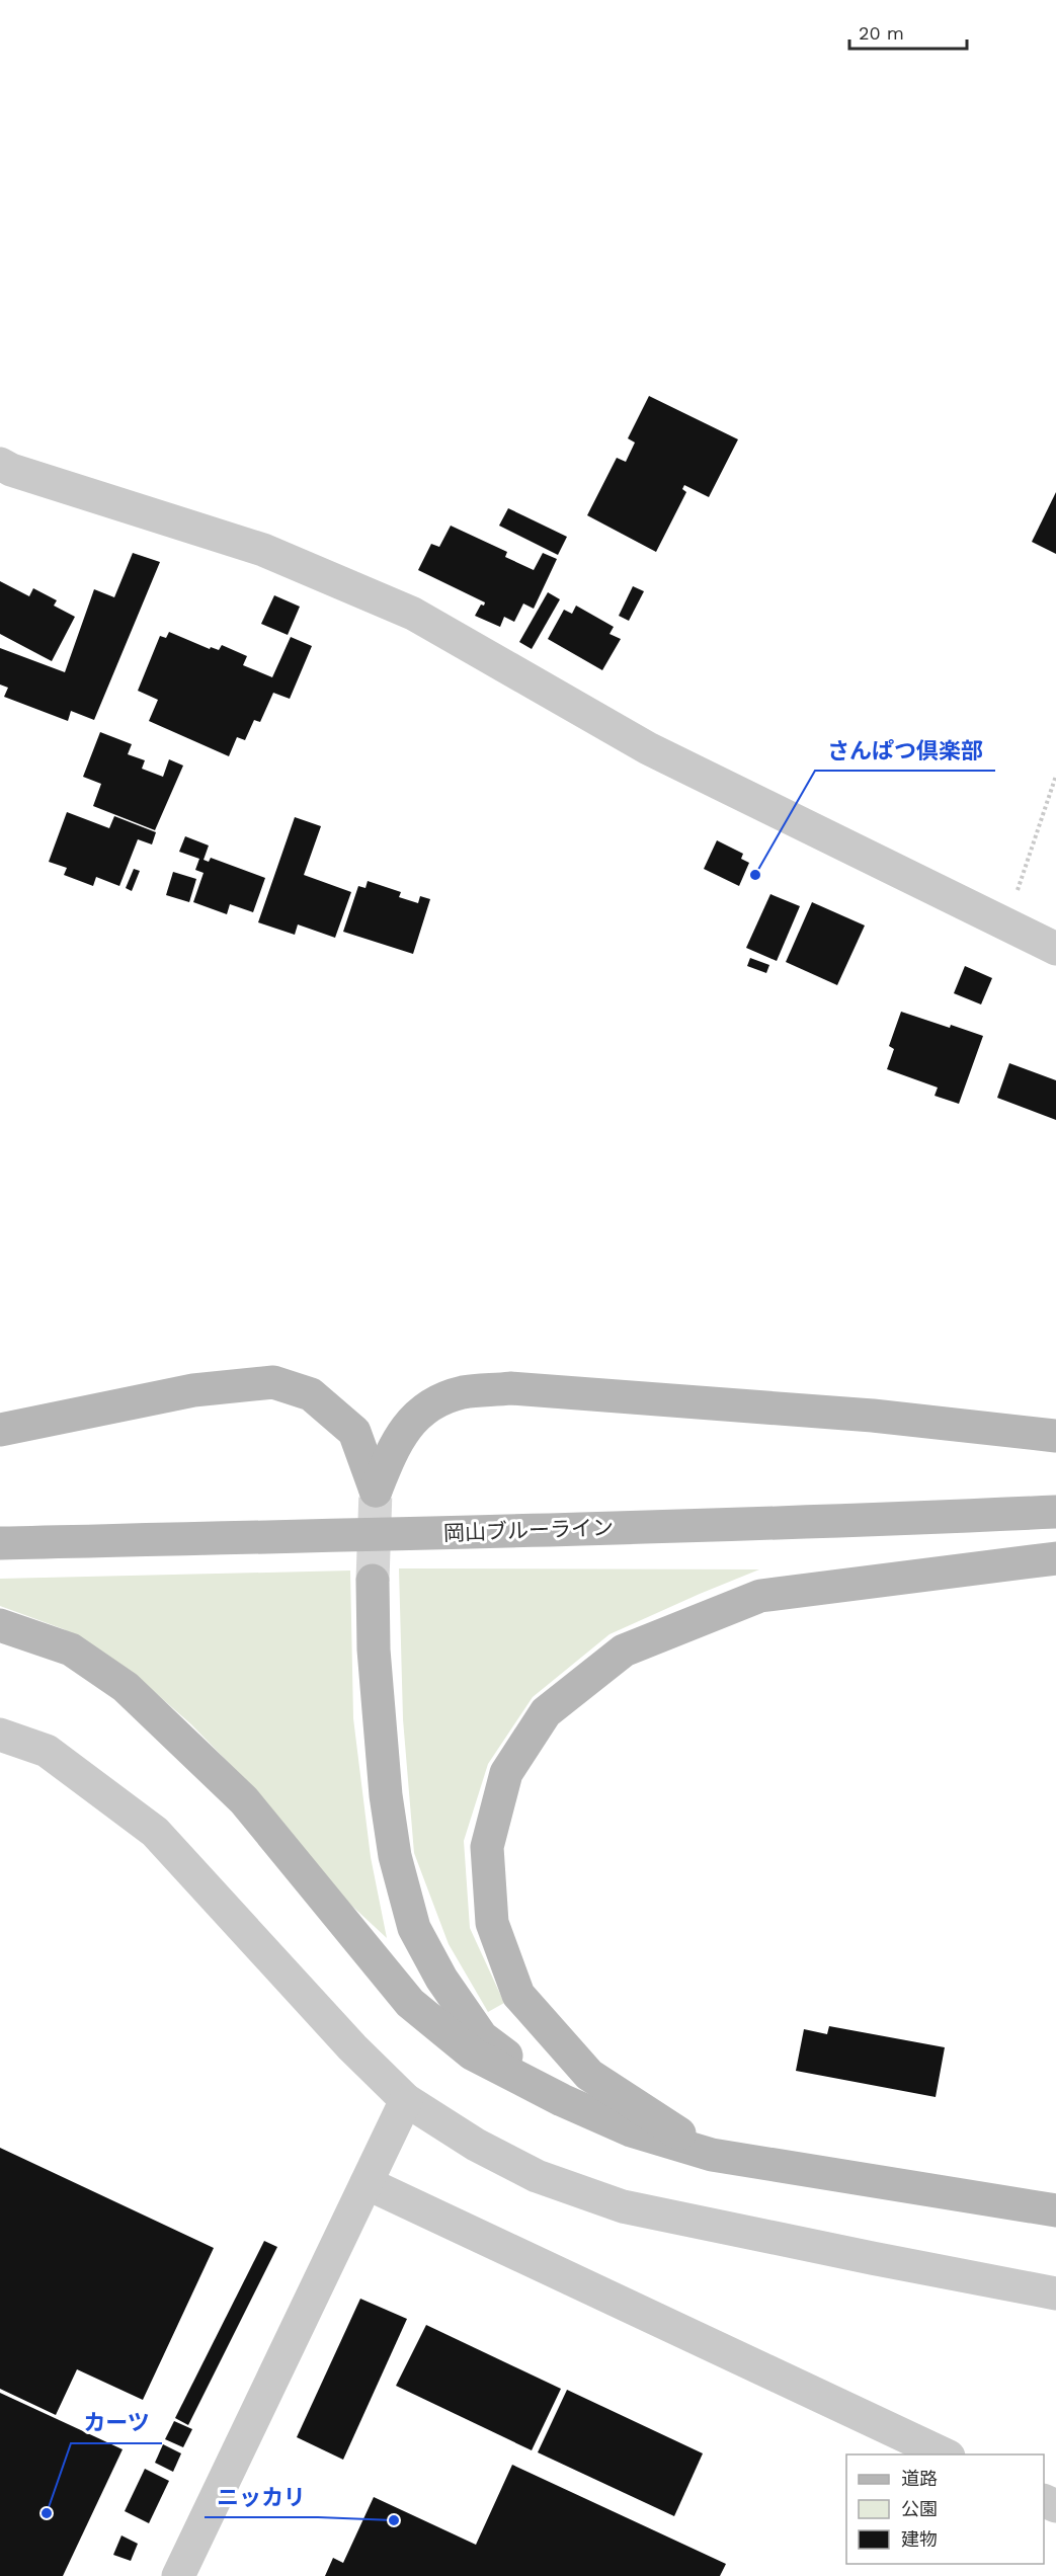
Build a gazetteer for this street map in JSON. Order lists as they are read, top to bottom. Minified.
{"streets":{"main road":["岡山ブルーライン"]},"places":["さんぱつ倶楽部","カーツ","ニッカリ"],"legend":["道路","公園","建物"],"scale_bar":"20 m"}
